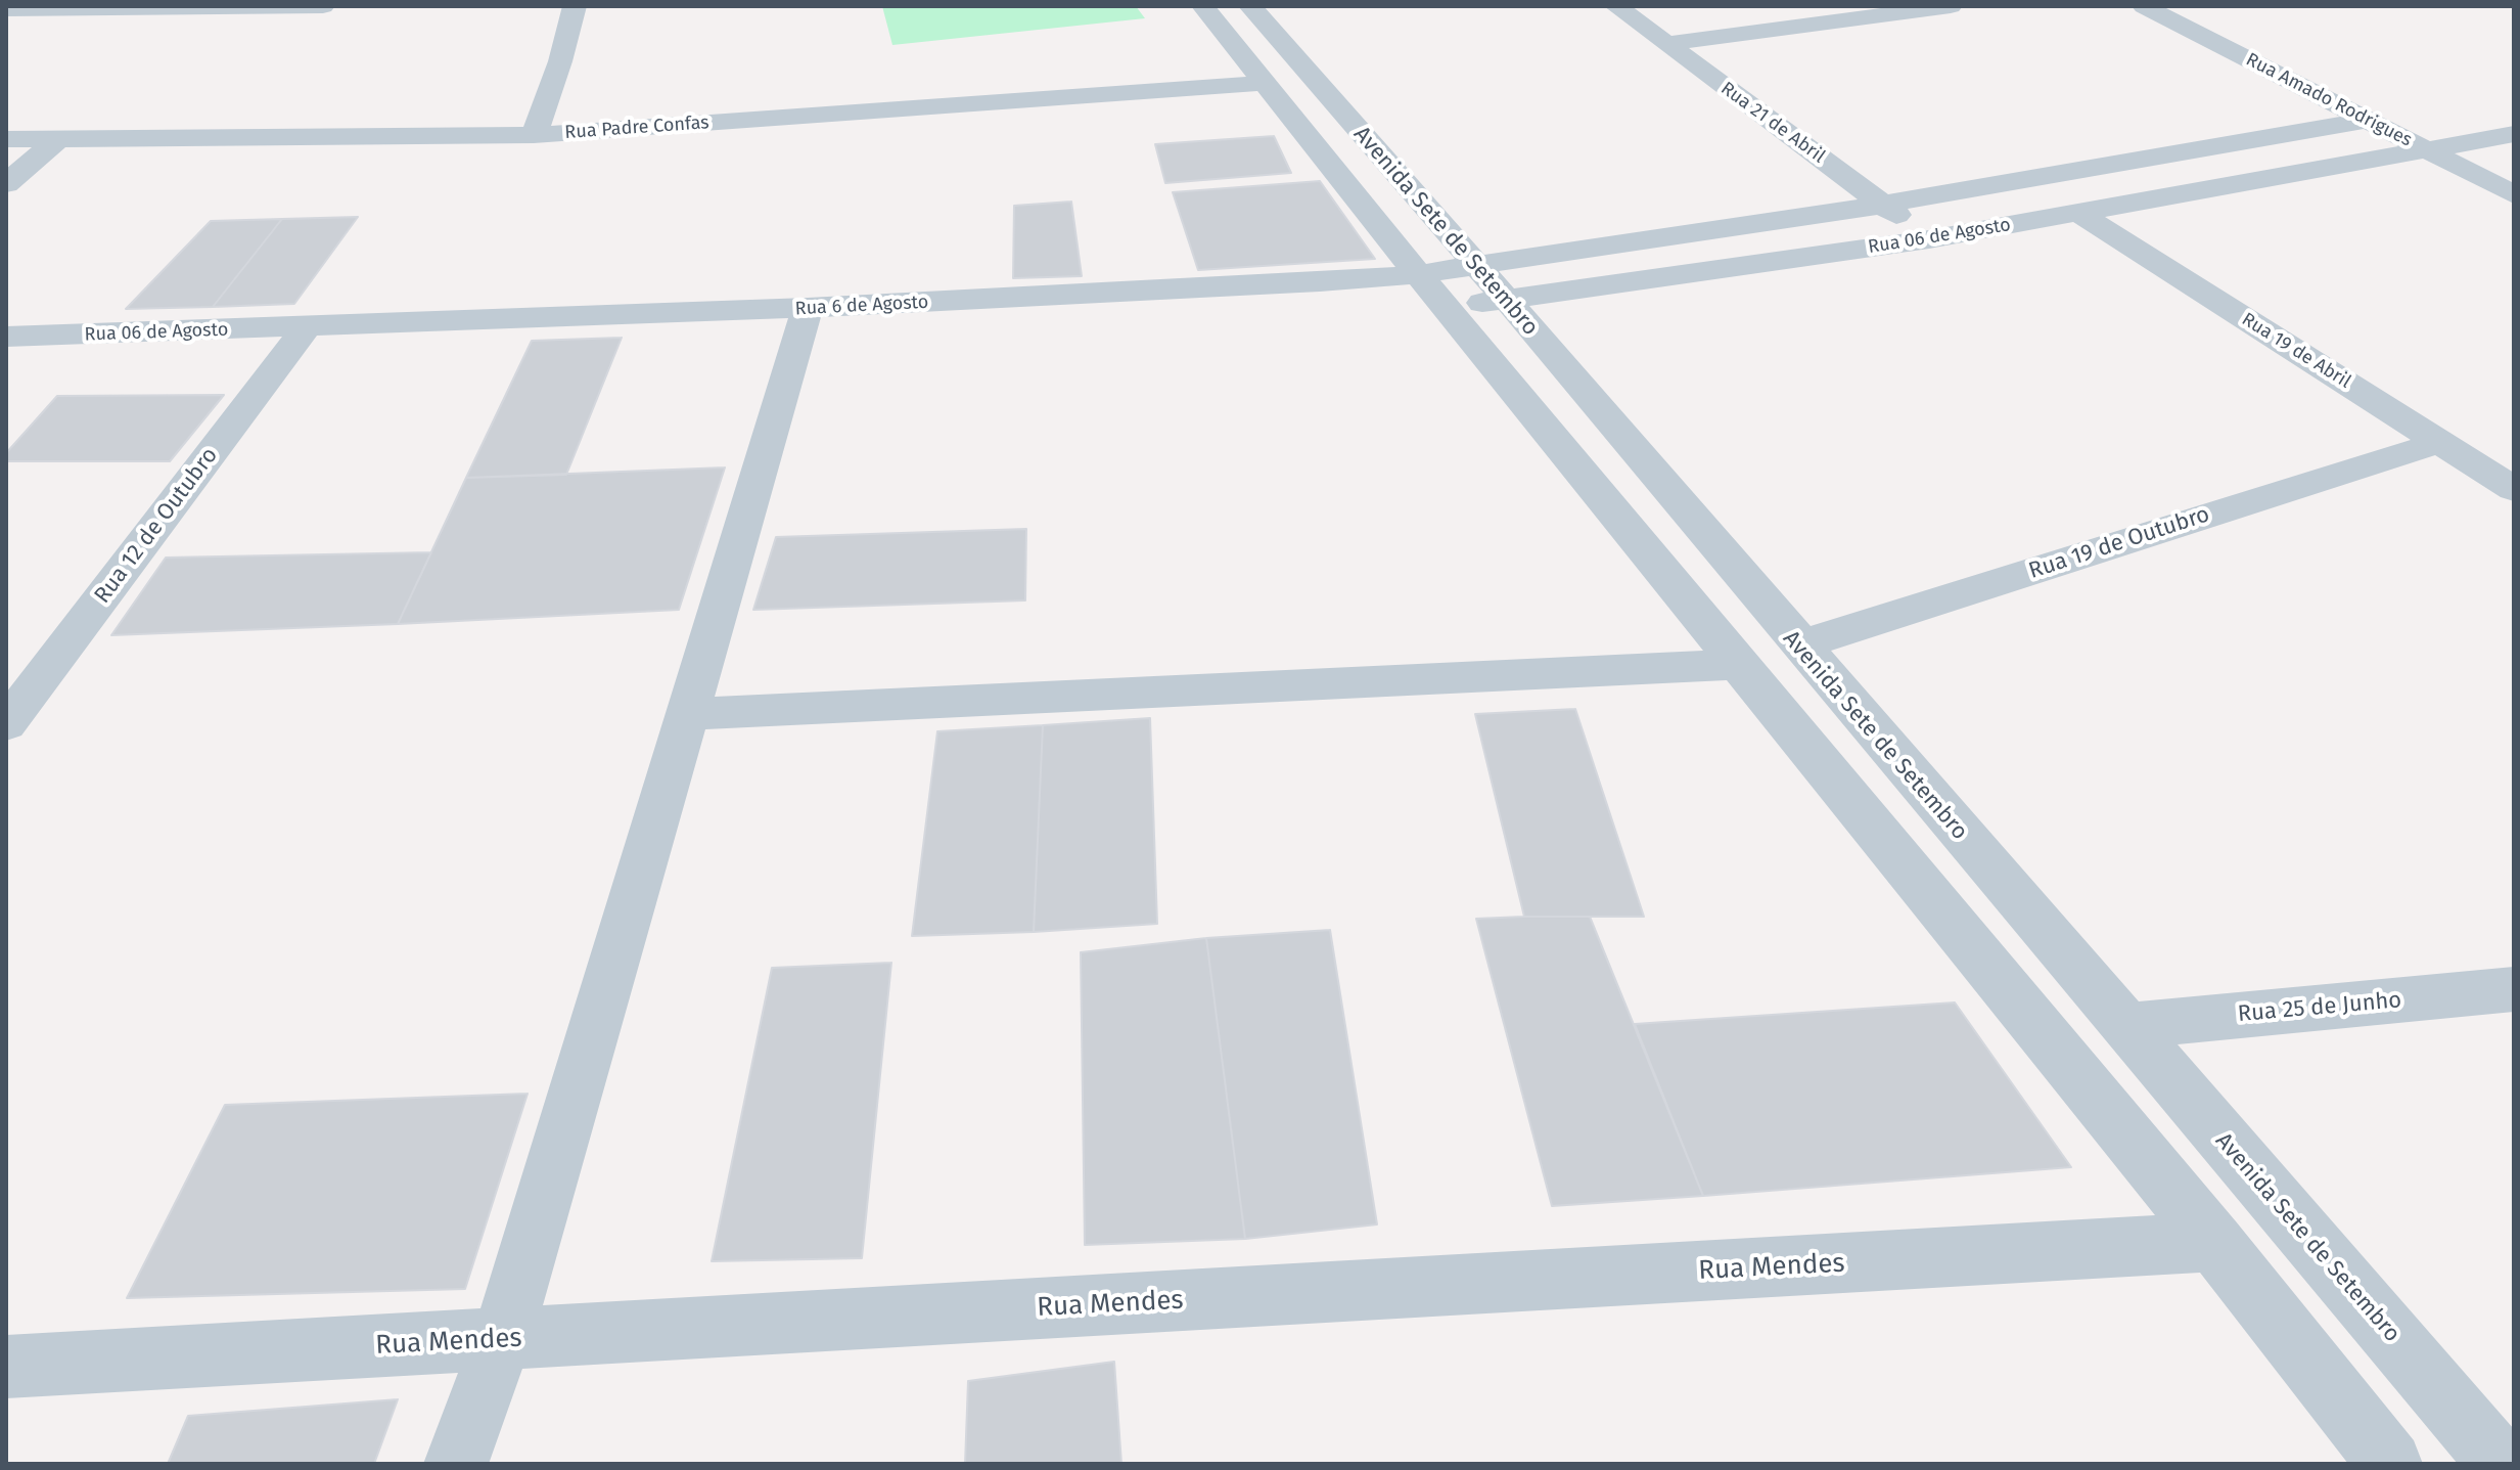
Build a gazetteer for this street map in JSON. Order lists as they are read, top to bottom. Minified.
{"streets":{"street":["Rua Amado Rodrigues","Rua 21 de Abril","Rua Padre Confas","Avenida Sete de Setembro","Rua 06 de Agosto","Rua 6 de Agosto","Rua 19 de Abril","Rua 12 de Outubro","Rua 19 de Outubro","Rua 25 de Junho","Rua Mendes"]},"crossings":[["Rua Amado Rodrigues","Rua 06 de Agosto"],["Rua 21 de Abril","Rua 06 de Agosto"],["Rua Padre Confas","Avenida Sete de Setembro"],["Avenida Sete de Setembro","Rua 06 de Agosto"],["Avenida Sete de Setembro","Rua 6 de Agosto"],["Avenida Sete de Setembro","Rua 19 de Outubro"],["Avenida Sete de Setembro","Rua 25 de Junho"],["Avenida Sete de Setembro","Rua Mendes"],["Rua 06 de Agosto","Rua 6 de Agosto"],["Rua 06 de Agosto","Rua 19 de Abril"],["Rua 06 de Agosto","Rua 12 de Outubro"],["Rua 6 de Agosto","Rua 12 de Outubro"],["Rua 19 de Abril","Rua 19 de Outubro"]]}
